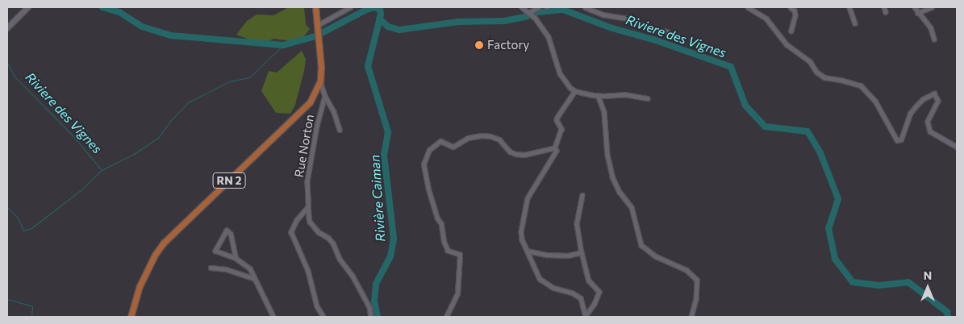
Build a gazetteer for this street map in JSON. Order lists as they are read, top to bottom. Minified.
{"streets":{"main road":["RN 2"],"street":["Rue Norton"]},"water":["Riviere des Vignes","Rivière Caiman"],"places":["Factory"],"north":"top"}
